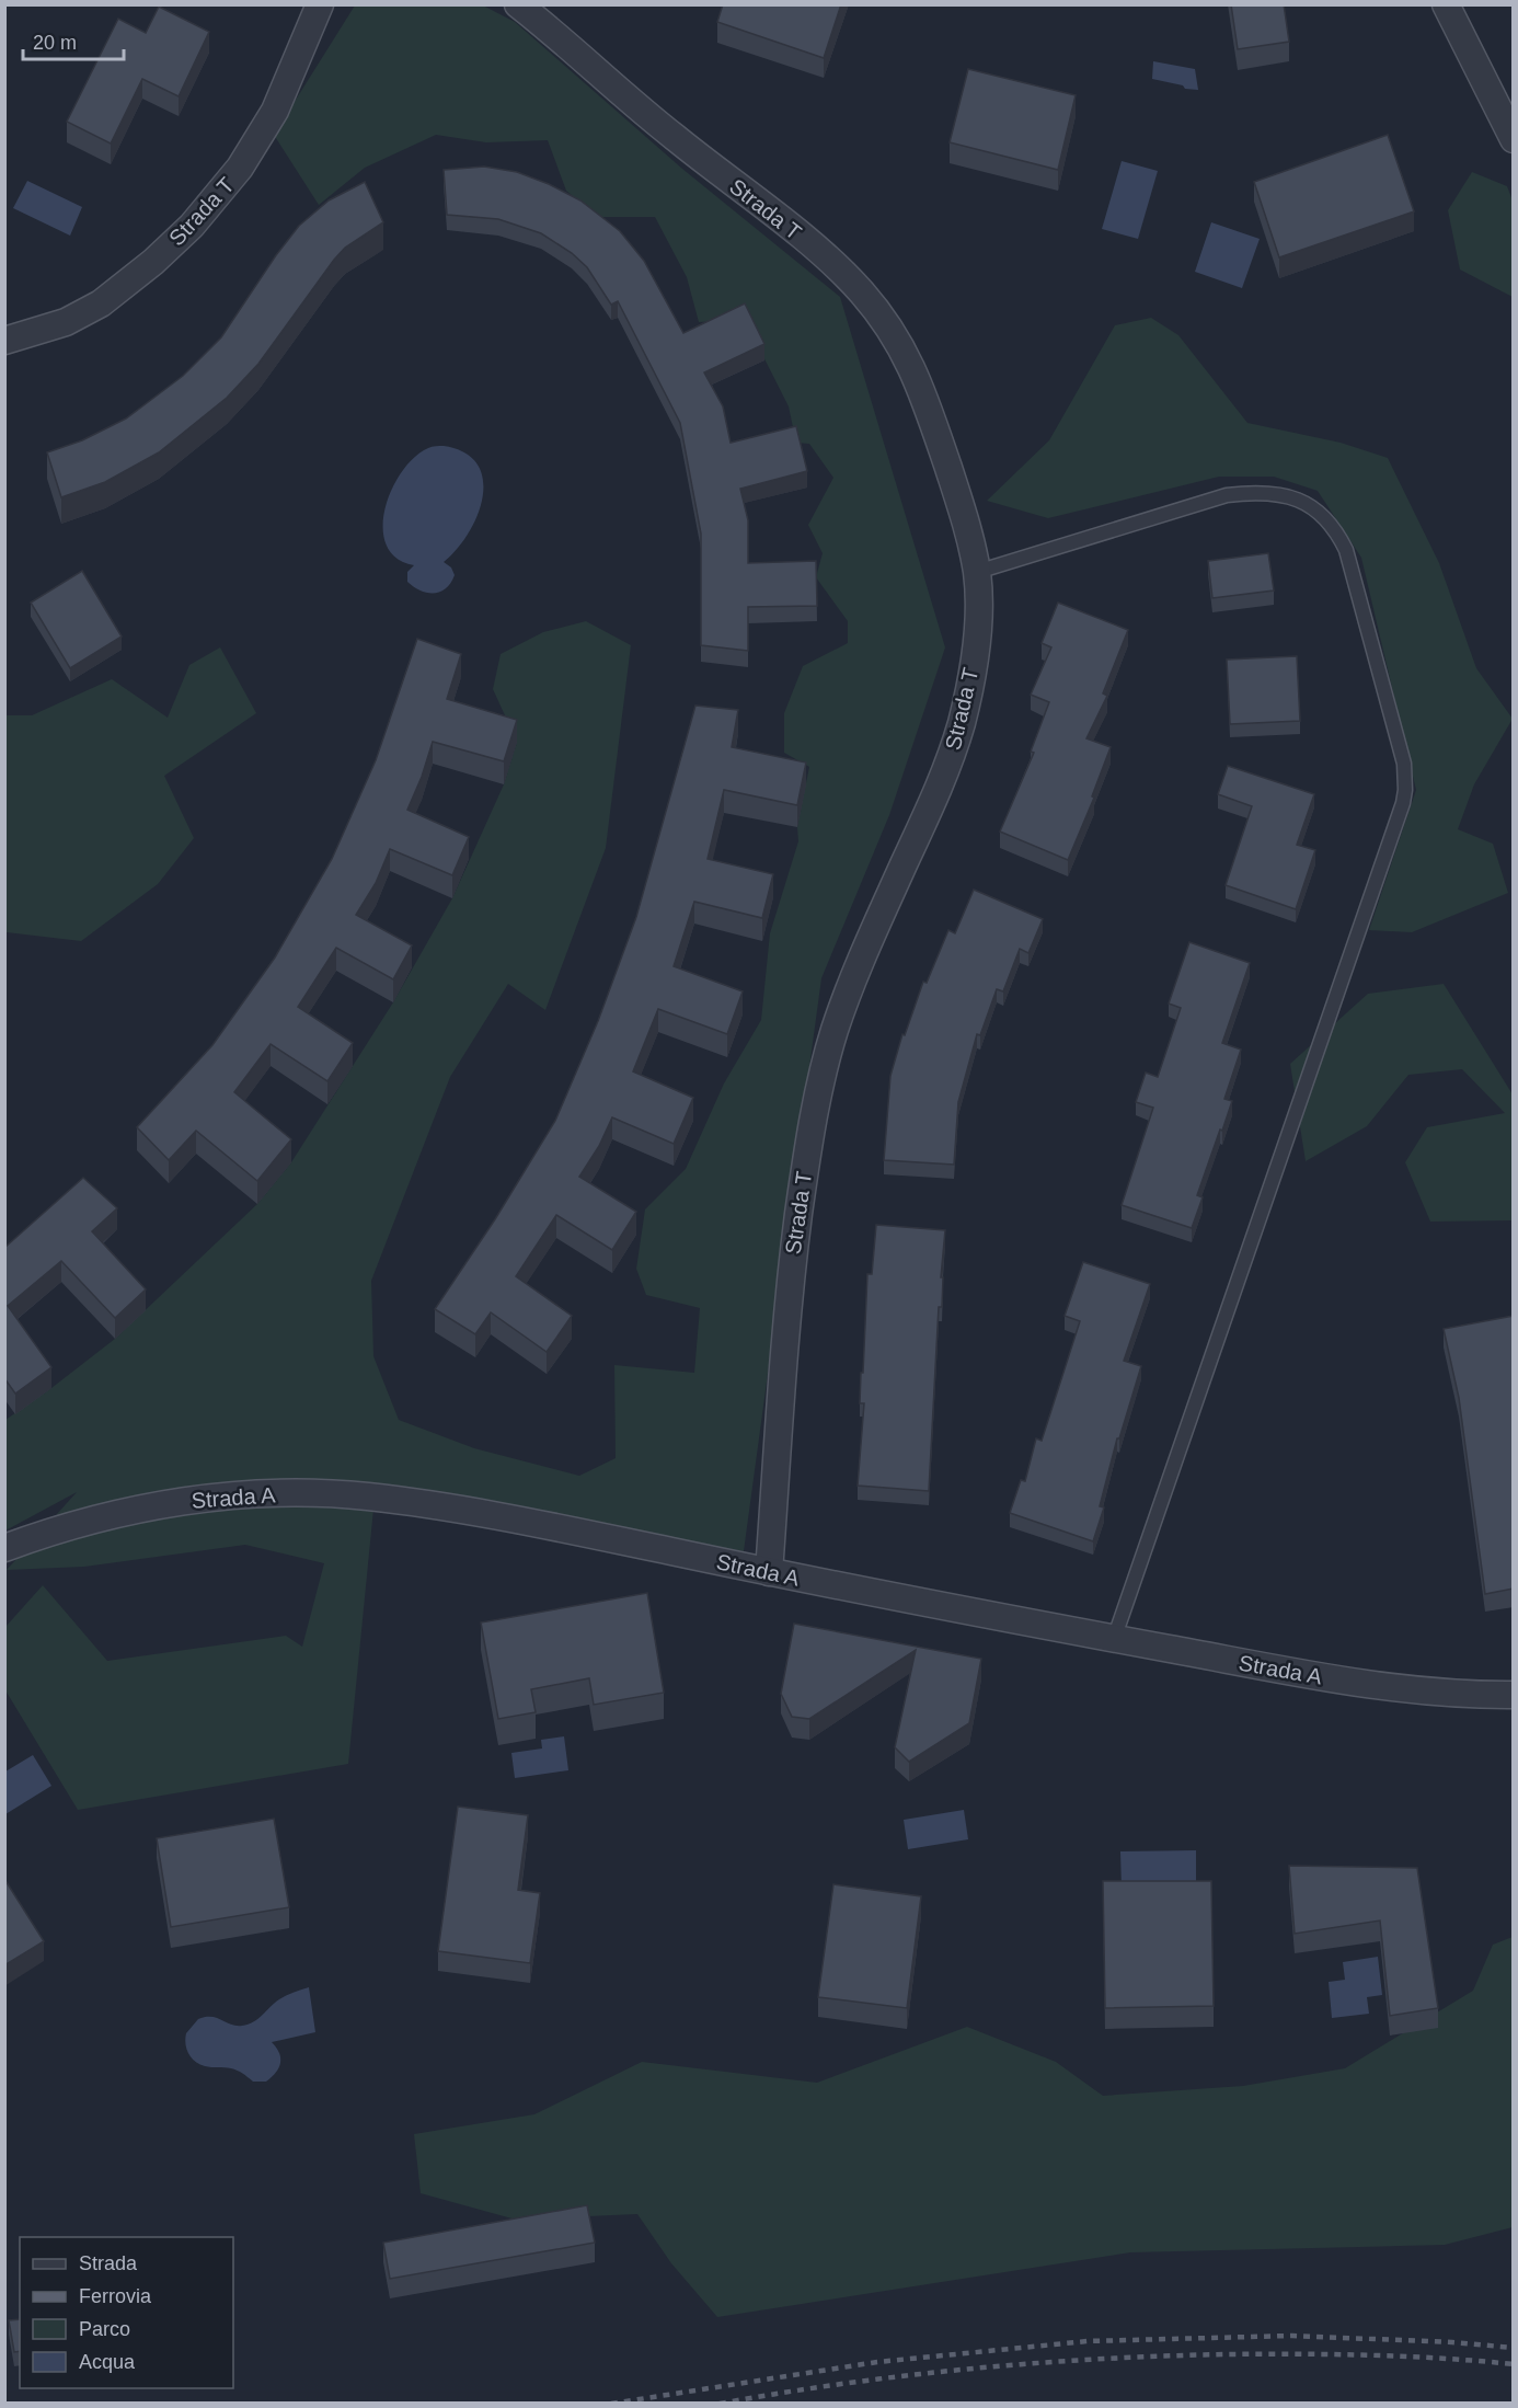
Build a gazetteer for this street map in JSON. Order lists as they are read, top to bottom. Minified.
{"streets":{"street":["Strada T","Strada A"]},"crossings":[["Strada T","Strada A"]],"legend":["Strada","Ferrovia","Parco","Acqua"],"scale_bar":"20 m"}
